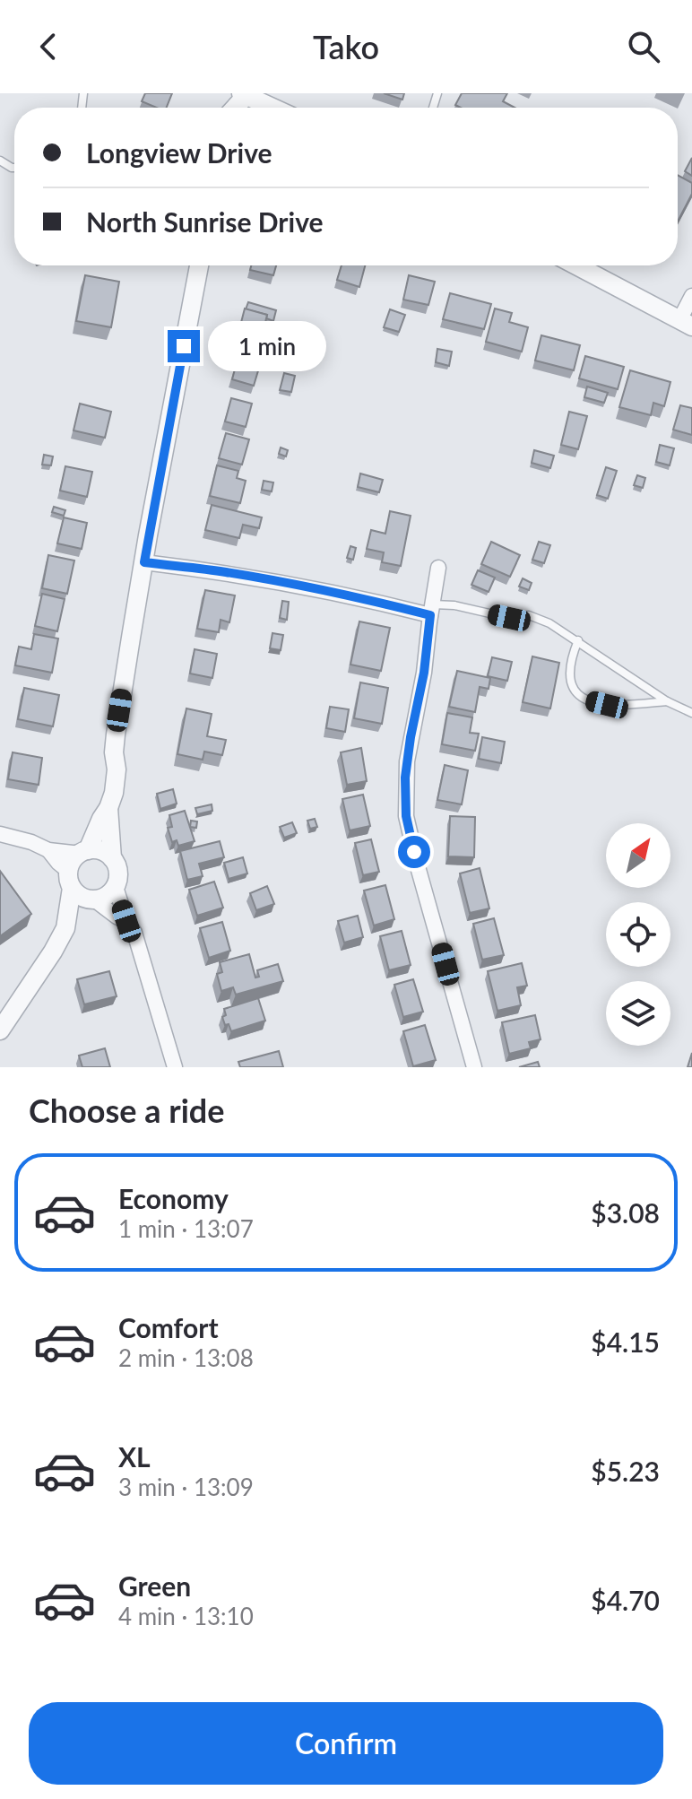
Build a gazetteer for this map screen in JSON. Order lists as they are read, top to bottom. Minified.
{"north":"top right","page":{"header":"Tako","banner":["Longview Drive","North Sunrise Drive"],"bubble":"1 min","heading":"Choose a ride","list":[{"name":"Economy","note":"1 min · 13:07","value":"$3.08"},{"name":"Comfort","note":"2 min · 13:08","value":"$4.15"},{"name":"XL","note":"3 min · 13:09","value":"$5.23"},{"name":"Green","note":"4 min · 13:10","value":"$4.70"}],"buttons":"Confirm"}}
